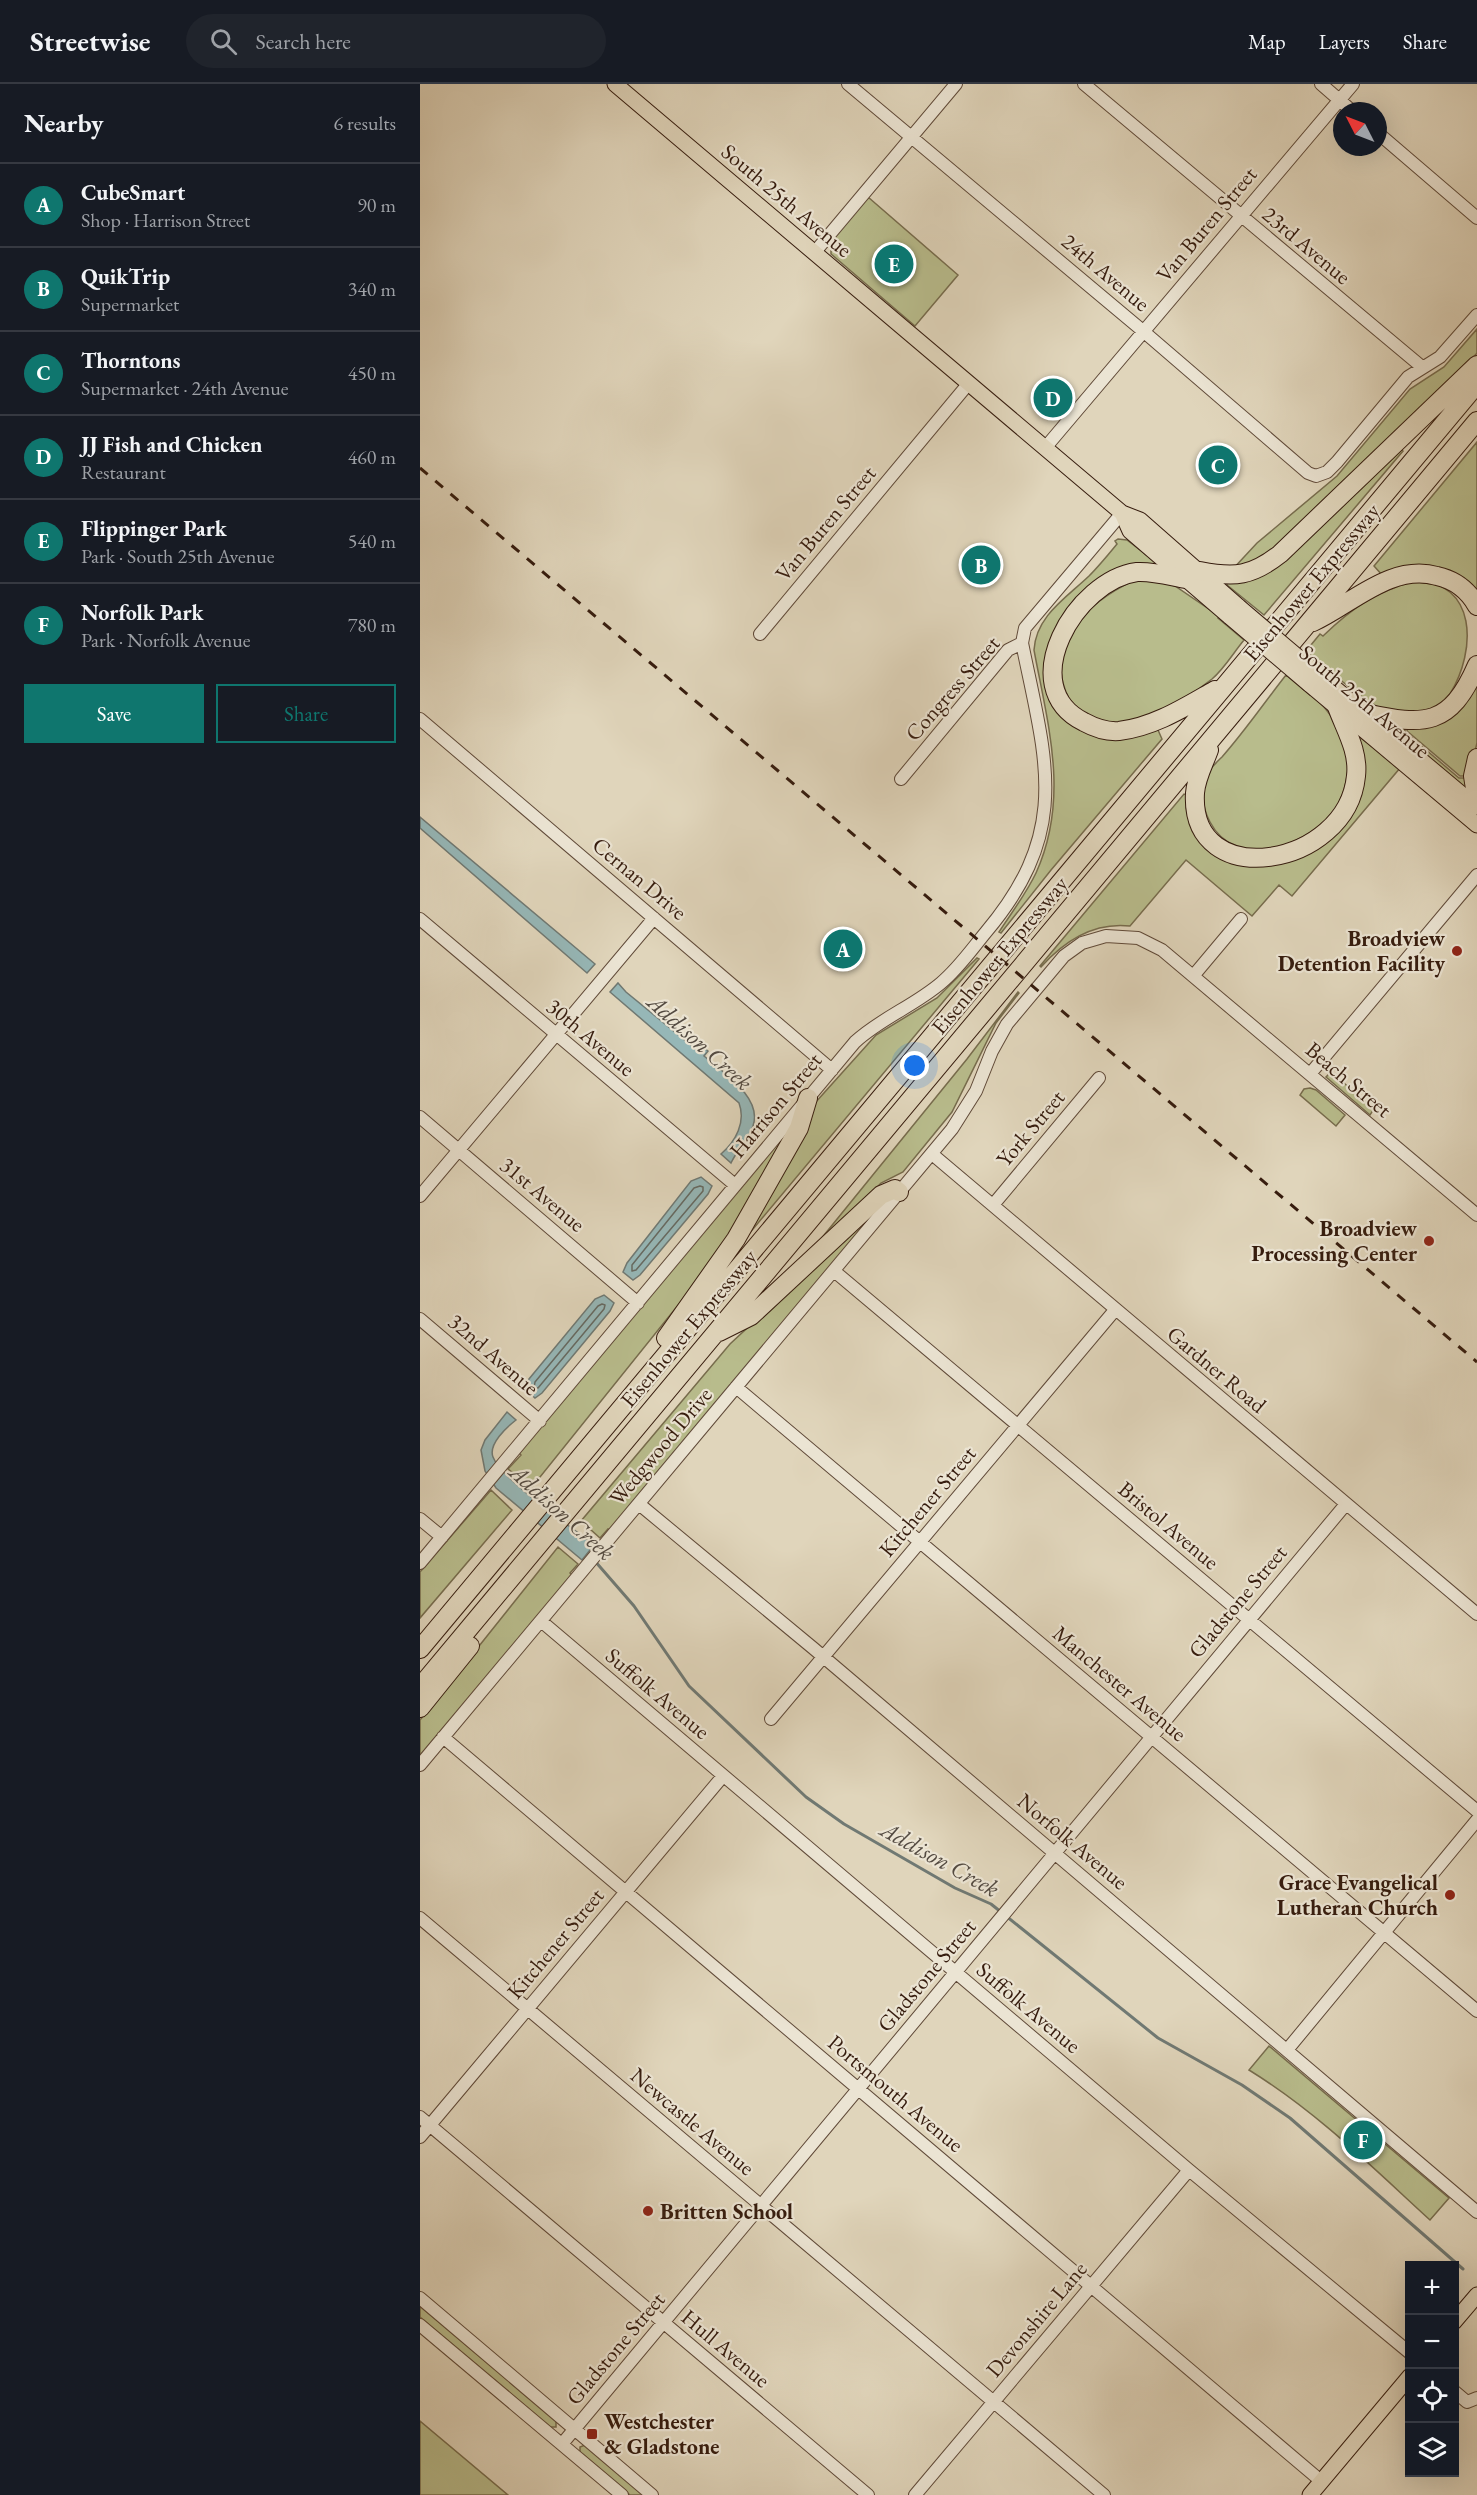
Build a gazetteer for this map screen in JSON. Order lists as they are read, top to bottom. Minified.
{"streets":{"highway":["Eisenhower Expressway"],"main road":["South 25th Avenue"],"street":["Van Buren Street","23rd Avenue","24th Avenue","Congress Street","Cernan Drive","30th Avenue","Beach Street","Harrison Street","York Street","31st Avenue","32nd Avenue","Gardner Road","Wedgwood Drive","Kitchener Street","Bristol Avenue","Gladstone Street","Manchester Avenue","Suffolk Avenue","Norfolk Avenue","Portsmouth Avenue","Newcastle Avenue","Devonshire Lane","Hull Avenue"]},"crossings":[["South 25th Avenue","Van Buren Street"],["South 25th Avenue","Congress Street"],["Van Buren Street","23rd Avenue"],["Van Buren Street","24th Avenue"],["23rd Avenue","24th Avenue"],["Congress Street","Harrison Street"],["Cernan Drive","Harrison Street"],["30th Avenue","Harrison Street"],["Beach Street","Gardner Road"],["Beach Street","Wedgwood Drive"],["Harrison Street","31st Avenue"],["Harrison Street","32nd Avenue"],["York Street","Gardner Road"],["Gardner Road","Wedgwood Drive"],["Gardner Road","Kitchener Street"],["Gardner Road","Gladstone Street"],["Wedgwood Drive","Bristol Avenue"],["Wedgwood Drive","Manchester Avenue"],["Wedgwood Drive","Suffolk Avenue"],["Wedgwood Drive","Norfolk Avenue"],["Wedgwood Drive","Portsmouth Avenue"],["Kitchener Street","Bristol Avenue"],["Kitchener Street","Manchester Avenue"],["Kitchener Street","Suffolk Avenue"],["Kitchener Street","Norfolk Avenue"],["Kitchener Street","Portsmouth Avenue"],["Kitchener Street","Newcastle Avenue"],["Kitchener Street","Hull Avenue"],["Bristol Avenue","Gladstone Street"],["Gladstone Street","Manchester Avenue"],["Gladstone Street","Suffolk Avenue"],["Gladstone Street","Norfolk Avenue"],["Gladstone Street","Portsmouth Avenue"],["Gladstone Street","Newcastle Avenue"],["Gladstone Street","Hull Avenue"],["Suffolk Avenue","Devonshire Lane"],["Portsmouth Avenue","Devonshire Lane"],["Newcastle Avenue","Devonshire Lane"]],"water":["Addison Creek"],"places":{"other":["Broadview Detention Facility","Broadview Processing Center","Grace Evangelical Lutheran Church","Britten School"],"transit":["Westchester & Gladstone"]},"north":"top left","page":{"header":"Streetwise","search":"Search here","nav":["Map","Layers","Share"],"heading":["Nearby","6 results"],"list":[{"mark":"A","name":"CubeSmart","note":"Shop · Harrison Street","value":"90 m"},{"mark":"B","name":"QuikTrip","note":"Supermarket","value":"340 m"},{"mark":"C","name":"Thorntons","note":"Supermarket · 24th Avenue","value":"450 m"},{"mark":"D","name":"JJ Fish and Chicken","note":"Restaurant","value":"460 m"},{"mark":"E","name":"Flippinger Park","note":"Park · South 25th Avenue","value":"540 m"},{"mark":"F","name":"Norfolk Park","note":"Park · Norfolk Avenue","value":"780 m"}],"pins":["E","D","C","B","A","F"],"buttons":["Save","Share"],"map_buttons":["+","−"]}}
